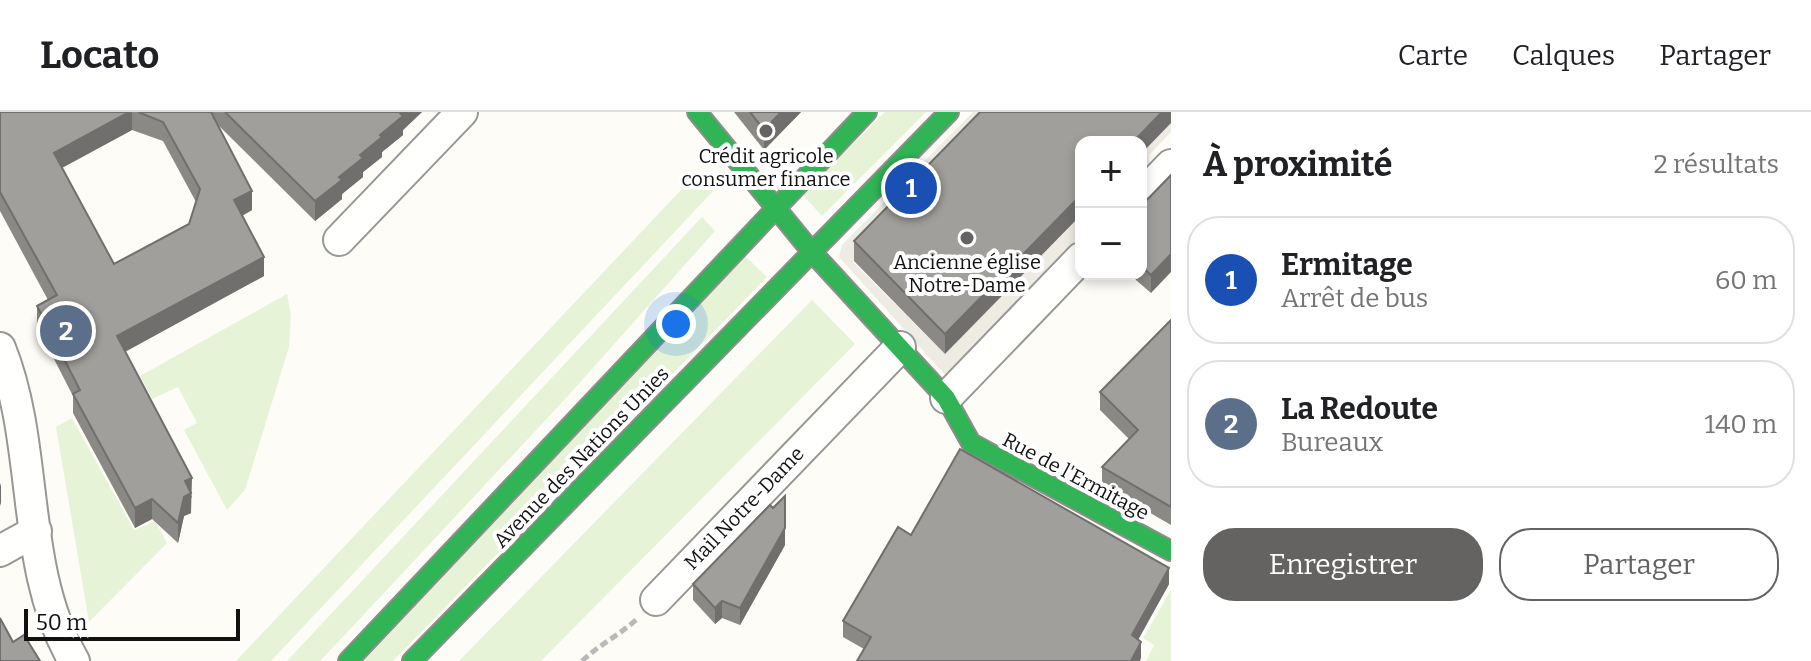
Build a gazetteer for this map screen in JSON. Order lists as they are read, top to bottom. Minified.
{"streets":{"main road":["Avenue des Nations Unies","Rue de l'Ermitage"],"street":["Mail Notre-Dame"]},"crossings":[["Avenue des Nations Unies","Rue de l'Ermitage"],["Rue de l'Ermitage","Mail Notre-Dame"]],"places":["Crédit agricole consumer finance","Ancienne église Notre-Dame"],"scale_bar":"50 m","page":{"header":"Locato","nav":["Carte","Calques","Partager"],"heading":["À proximité","2 résultats"],"map_buttons":["+","−"],"pins":["1","2"],"list":[{"mark":"1","name":"Ermitage","note":"Arrêt de bus","value":"60 m"},{"mark":"2","name":"La Redoute","note":"Bureaux","value":"140 m"}],"buttons":["Enregistrer","Partager"],"scale":"50 m"}}
